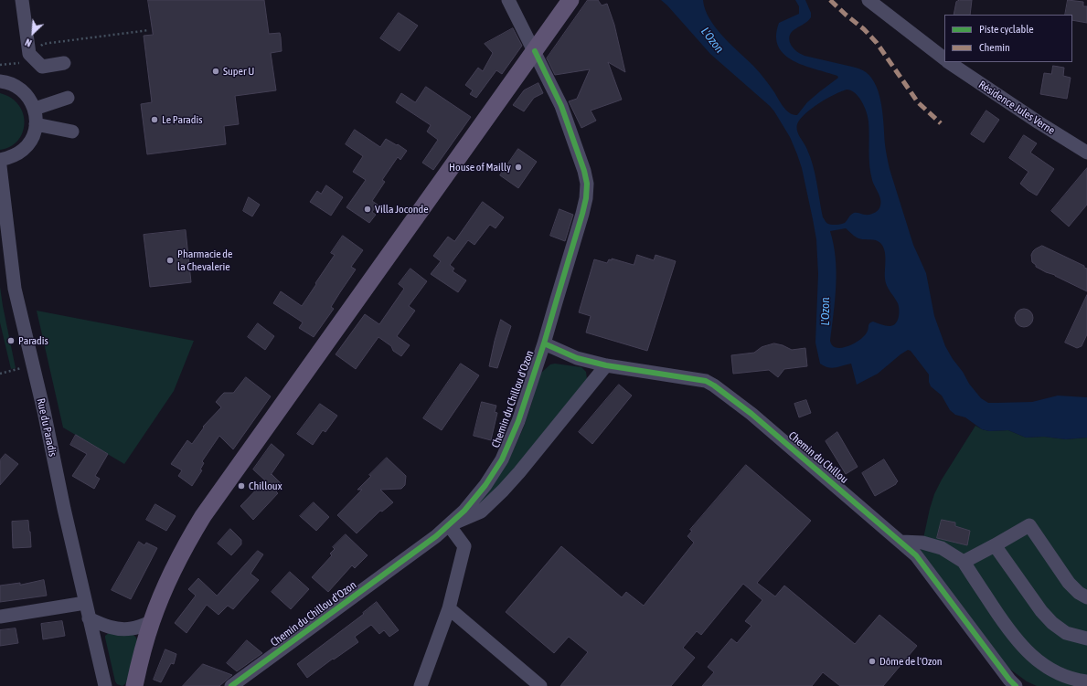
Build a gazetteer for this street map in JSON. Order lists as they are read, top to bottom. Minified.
{"streets":{"street":["Résidence Jules Verne","Chemin du Chillou d'Ozon","Rue du Paradis","Chemin du Chillou"]},"crossings":[["Chemin du Chillou d'Ozon","Chemin du Chillou"]],"water":["L'Ozon"],"places":["Super U","Le Paradis","House of Mailly","Villa Joconde","Pharmacie de la Chevalerie","Paradis","Chilloux","Dôme de l'Ozon"],"legend":["Piste cyclable","Chemin"],"north":"bottom left"}
